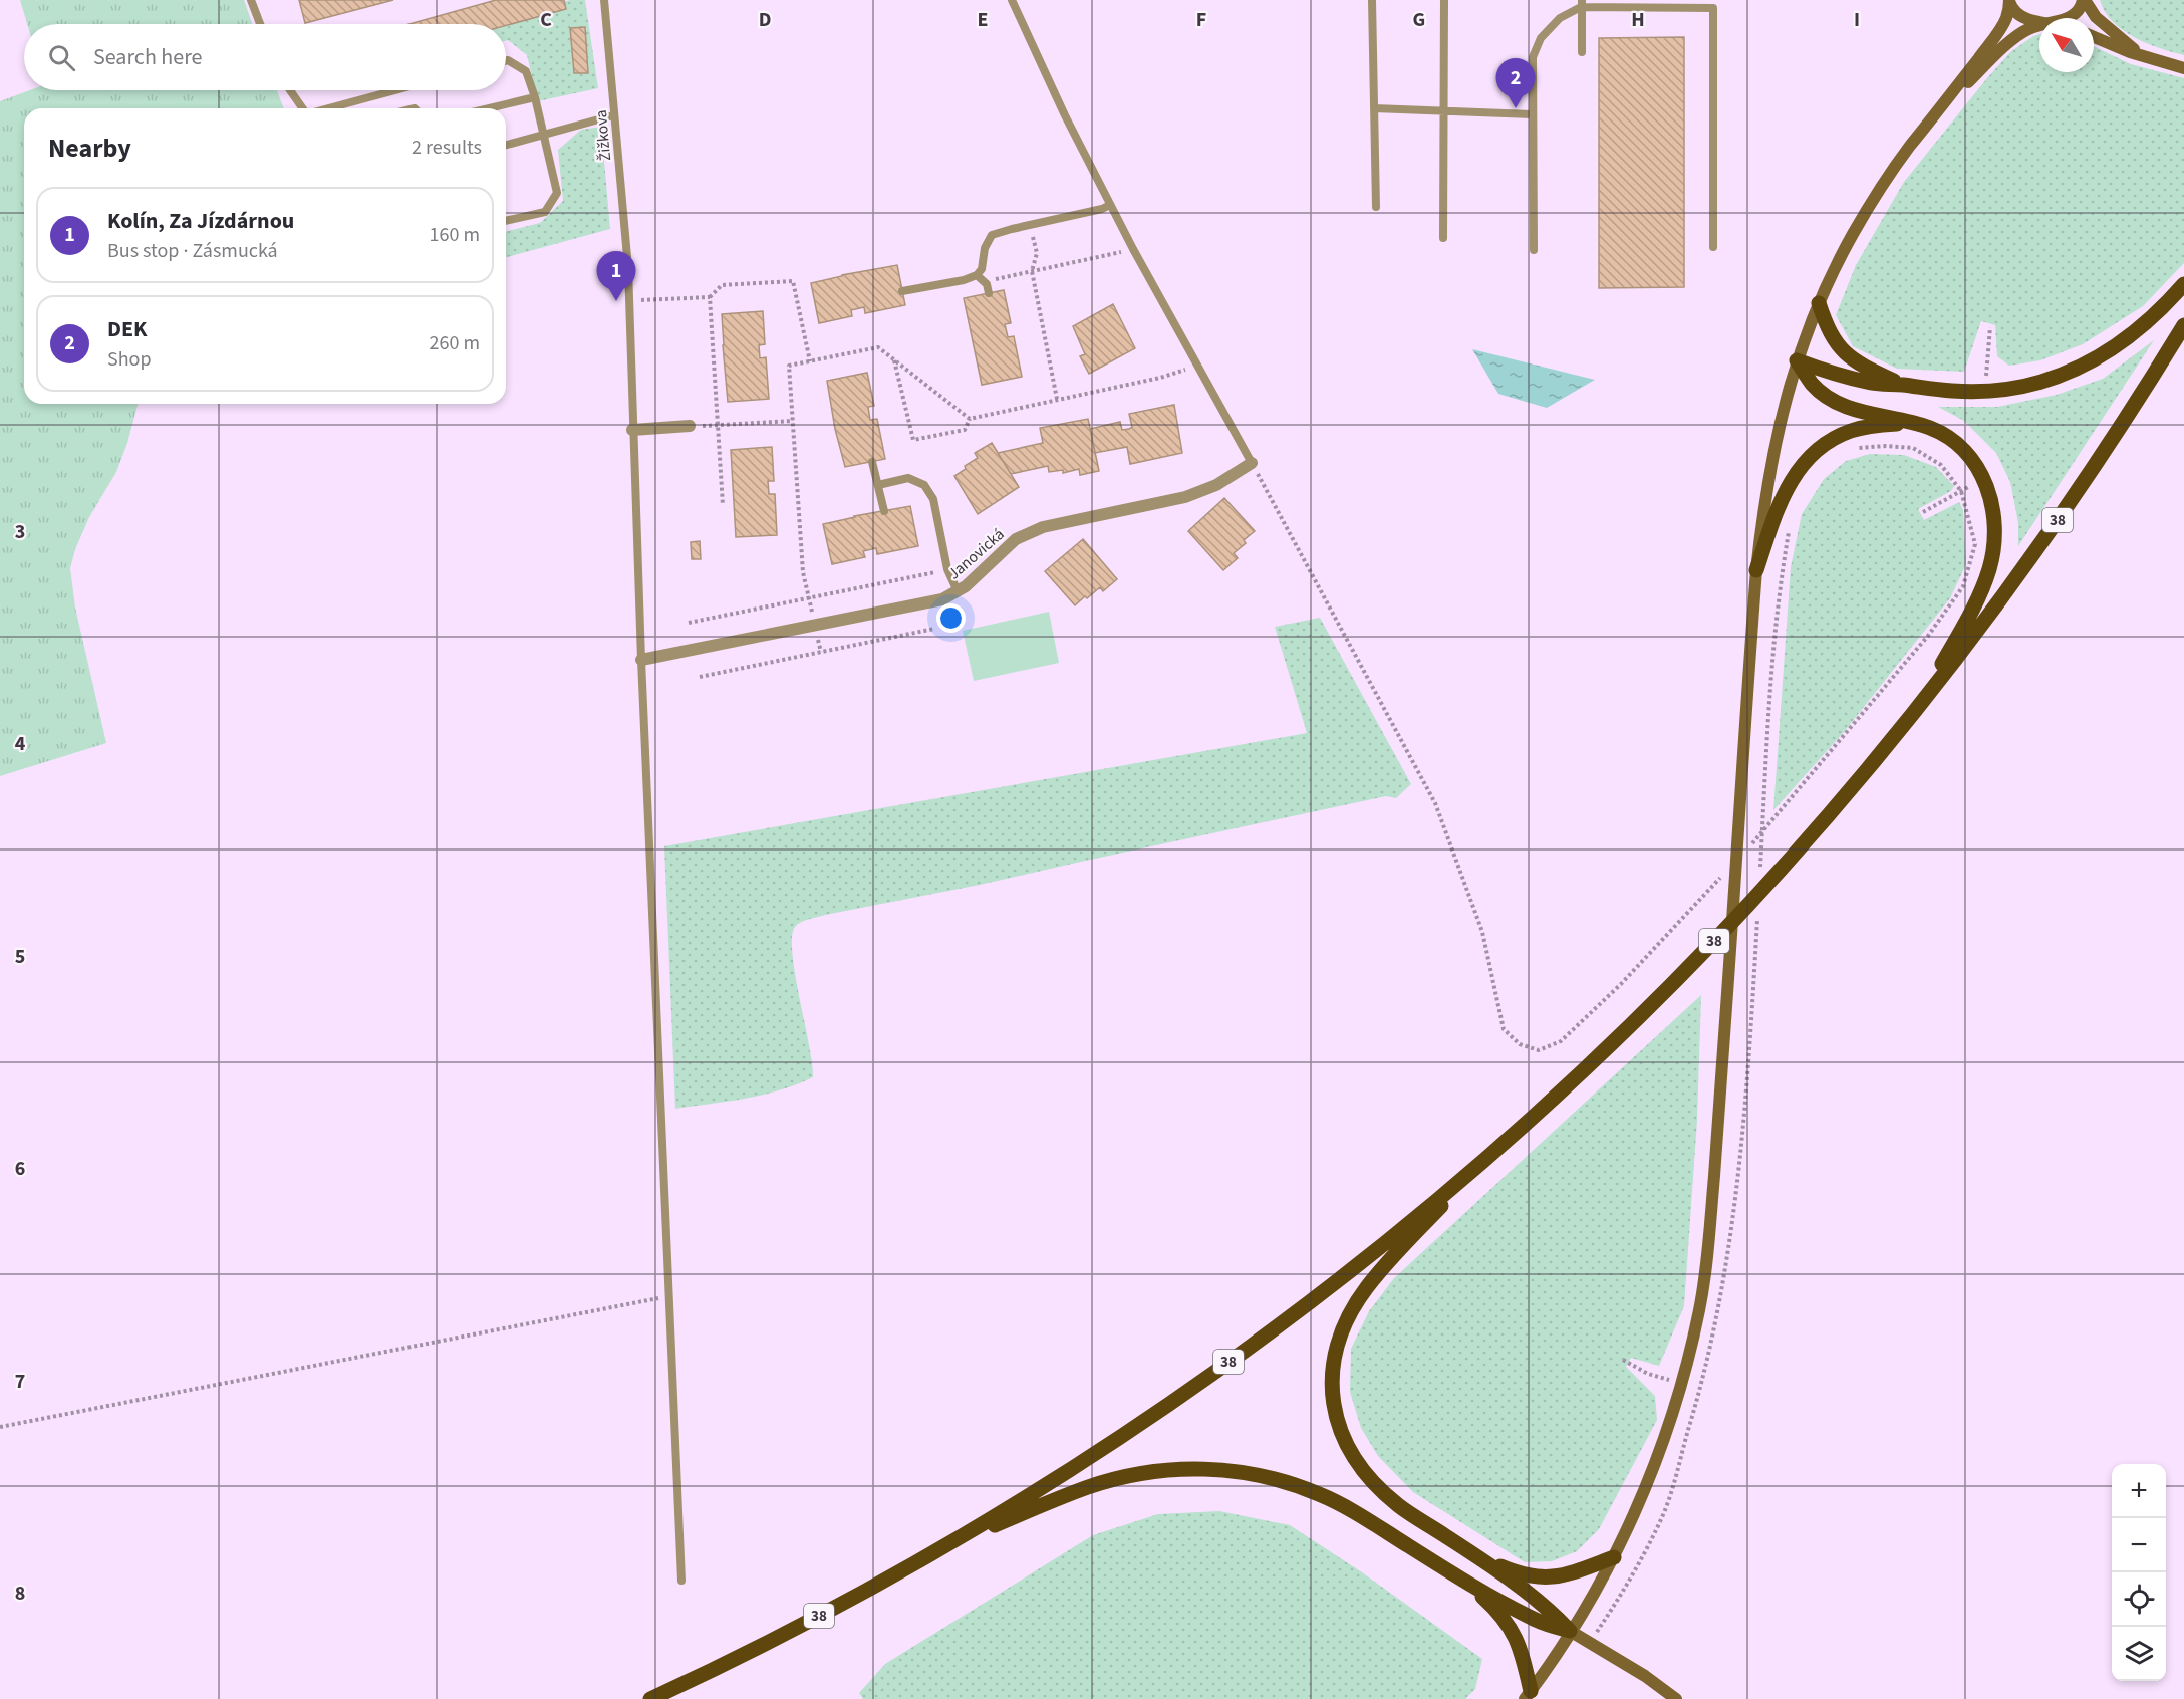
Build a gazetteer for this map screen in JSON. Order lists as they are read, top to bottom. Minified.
{"streets":{"main road":["38"],"street":["Janovická"],"lane":["Žižkova"]},"crossings":[["Žižkova","Janovická"]],"north":"top left","page":{"search":"Search here","pins":["2","1"],"heading":["Nearby","2 results"],"list":[{"mark":"1","name":"Kolín, Za Jízdárnou","note":"Bus stop · Zásmucká","value":"160 m"},{"mark":"2","name":"DEK","note":"Shop","value":"260 m"}],"map_buttons":["+","−"]},"grid":{"columns":["C","D","E","F","G","H","I"],"rows":["3","4","5","6","7","8"]}}
